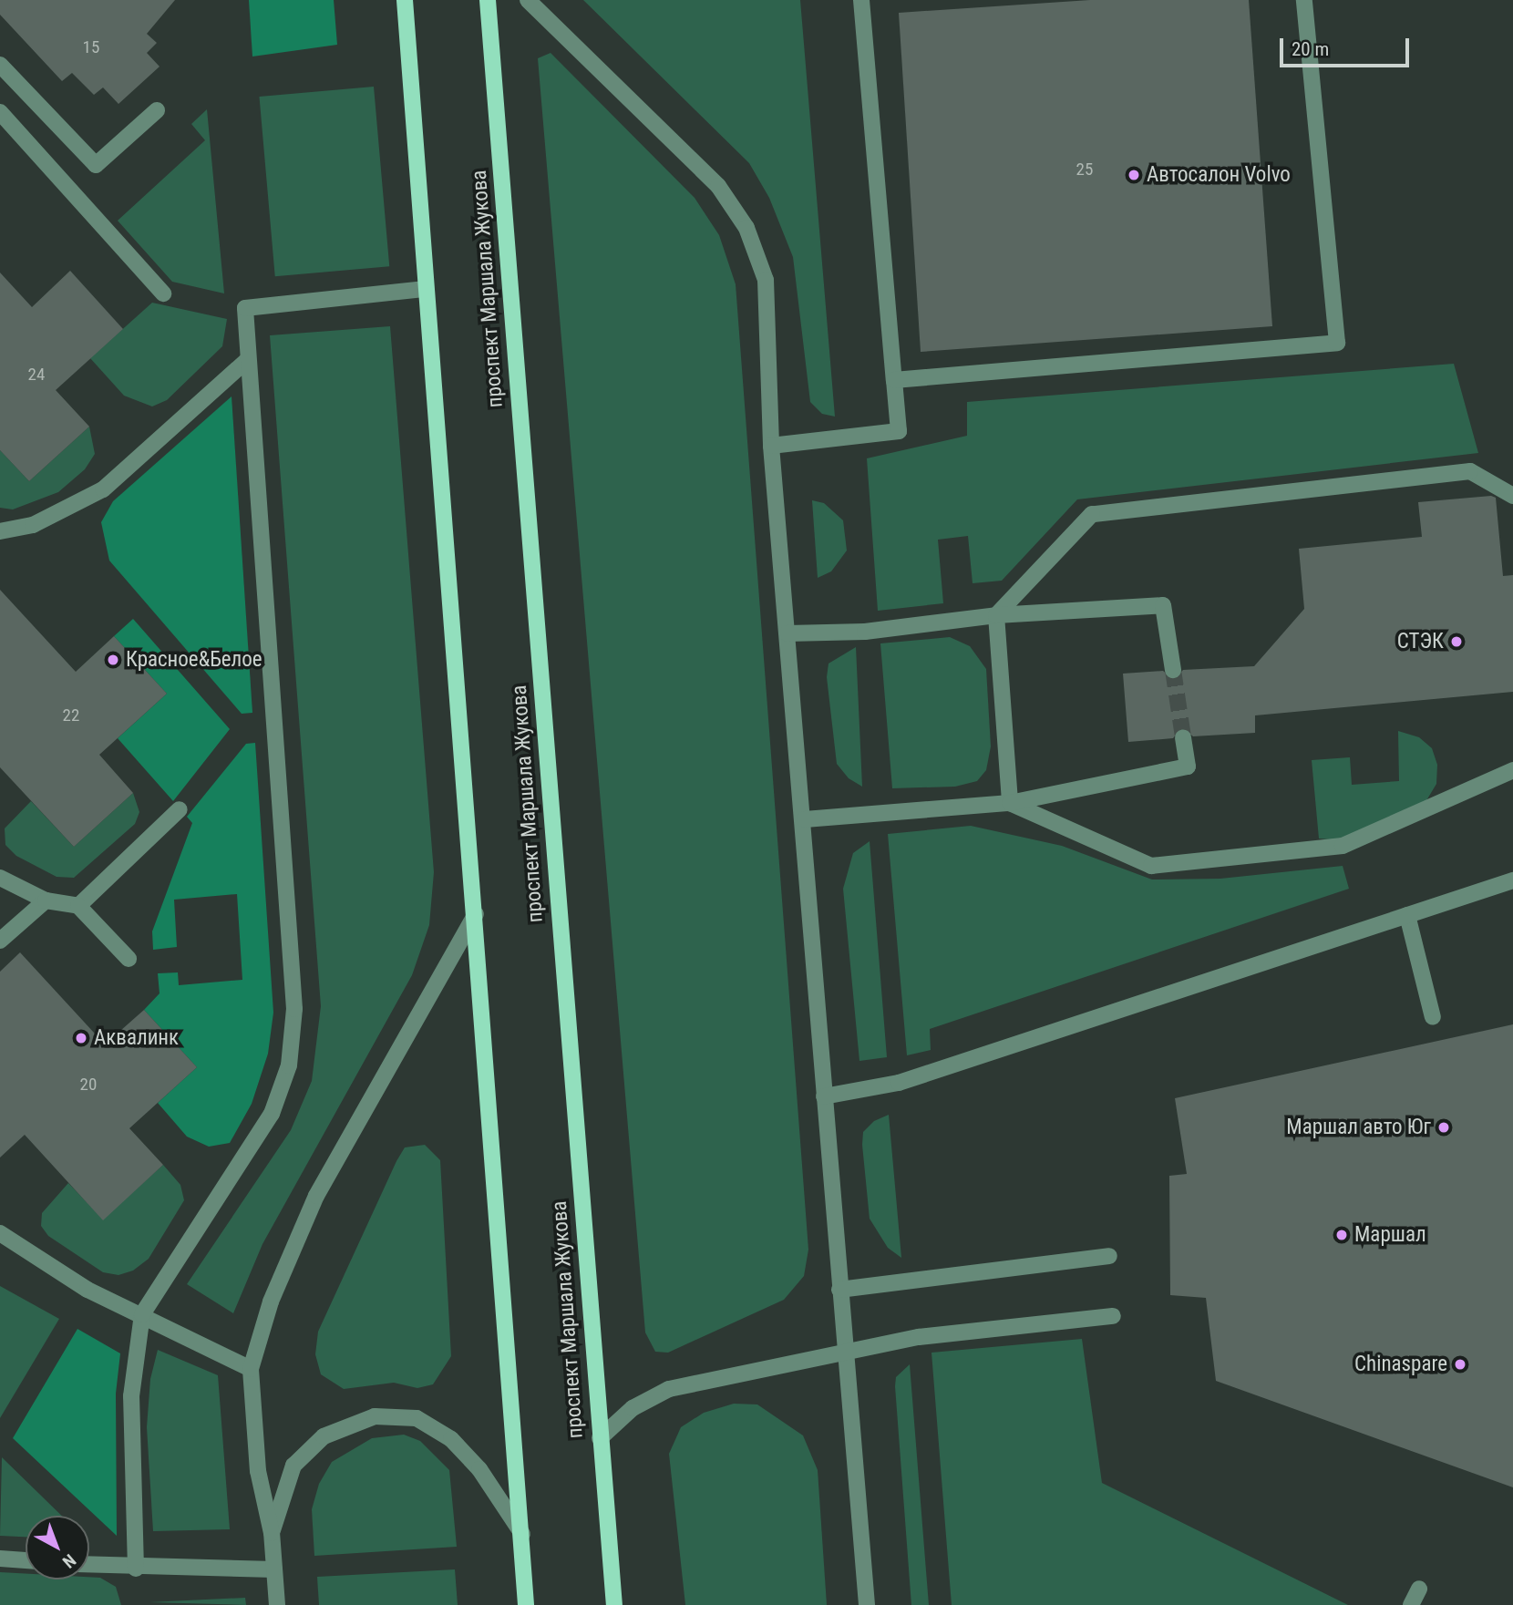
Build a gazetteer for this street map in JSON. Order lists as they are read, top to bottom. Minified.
{"streets":{"main road":["проспект Маршала Жукова"]},"places":["Автосалон Volvo","СТЭК","Красное&Белое","Аквалинк","Маршал авто Юг","Маршал","Chinaspare"],"house_numbers":["15","25","24","22","20"],"scale_bar":"20 m","north":"bottom right"}
